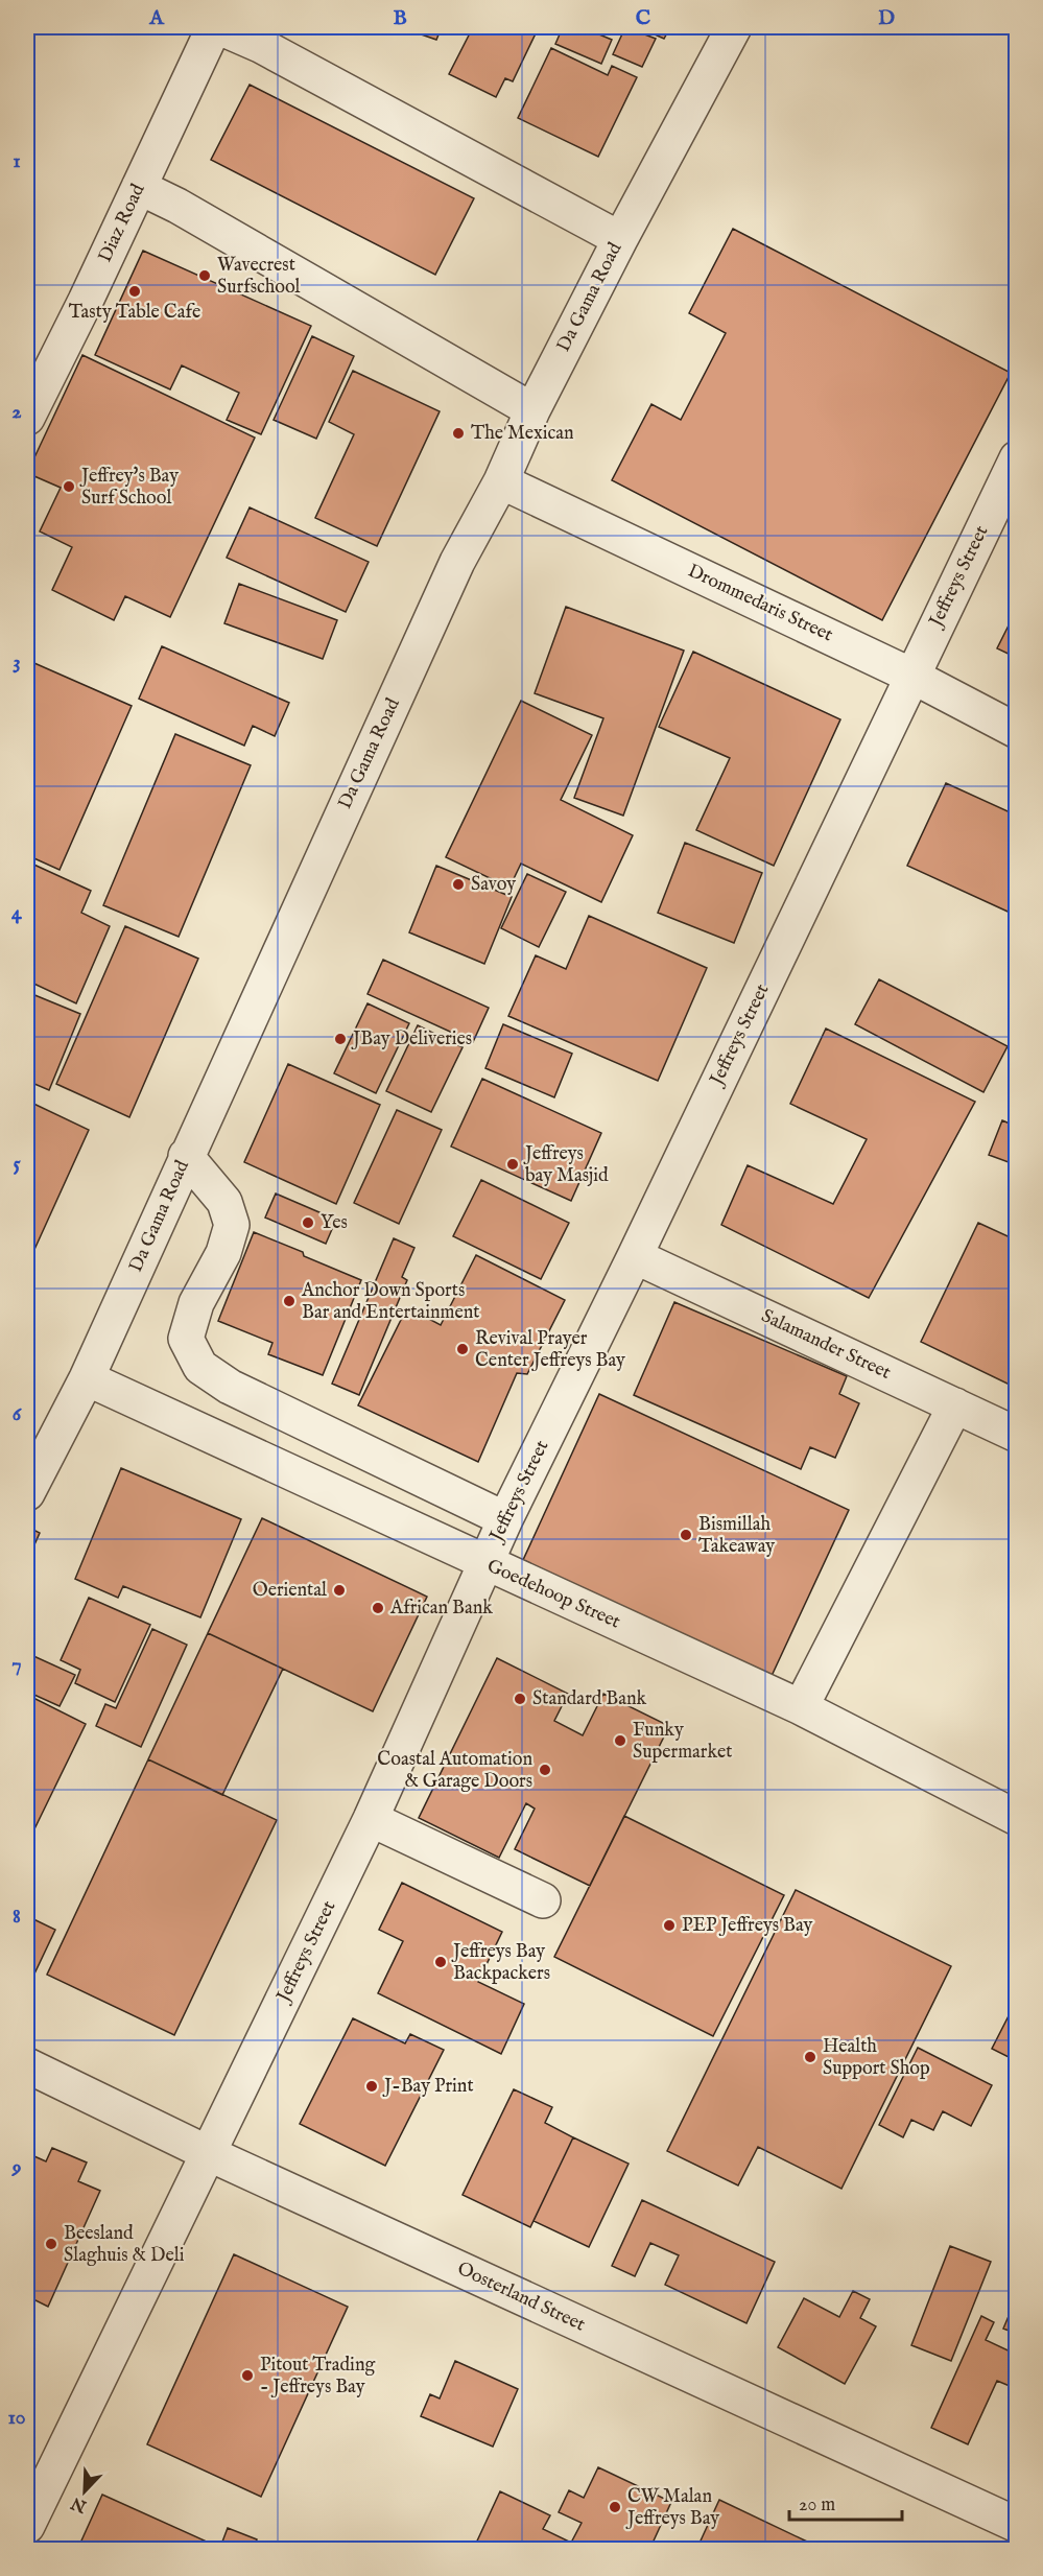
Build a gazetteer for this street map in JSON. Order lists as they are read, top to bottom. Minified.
{"streets":{"street":["Diaz Road","Da Gama Road","Jeffreys Street","Drommedaris Street","Salamander Street","Goedehoop Street","Oosterland Street"]},"crossings":[["Da Gama Road","Drommedaris Street"],["Da Gama Road","Goedehoop Street"],["Jeffreys Street","Drommedaris Street"],["Jeffreys Street","Salamander Street"],["Jeffreys Street","Goedehoop Street"],["Jeffreys Street","Oosterland Street"]],"places":["Wavecrest Surfschool","Tasty Table Cafe","The Mexican","Jeffrey's Bay Surf School","Savoy","JBay Deliveries","Jeffreys bay Masjid","Yes","Anchor Down Sports Bar and Entertainment","Revival Prayer Center Jeffreys Bay","Bismillah Takeaway","Oeriental","African Bank","Standard Bank","Funky Supermarket","Coastal Automation & Garage Doors","PEP Jeffreys Bay","Jeffreys Bay Backpackers","Health Support Shop","J-Bay Print","Beesland Slaghuis & Deli","Pitout Trading - Jeffreys Bay","CW Malan Jeffreys Bay"],"scale_bar":"20 m","north":"bottom left","grid":{"columns":["A","B","C","D"],"rows":["1","2","3","4","5","6","7","8","9","10"]}}
